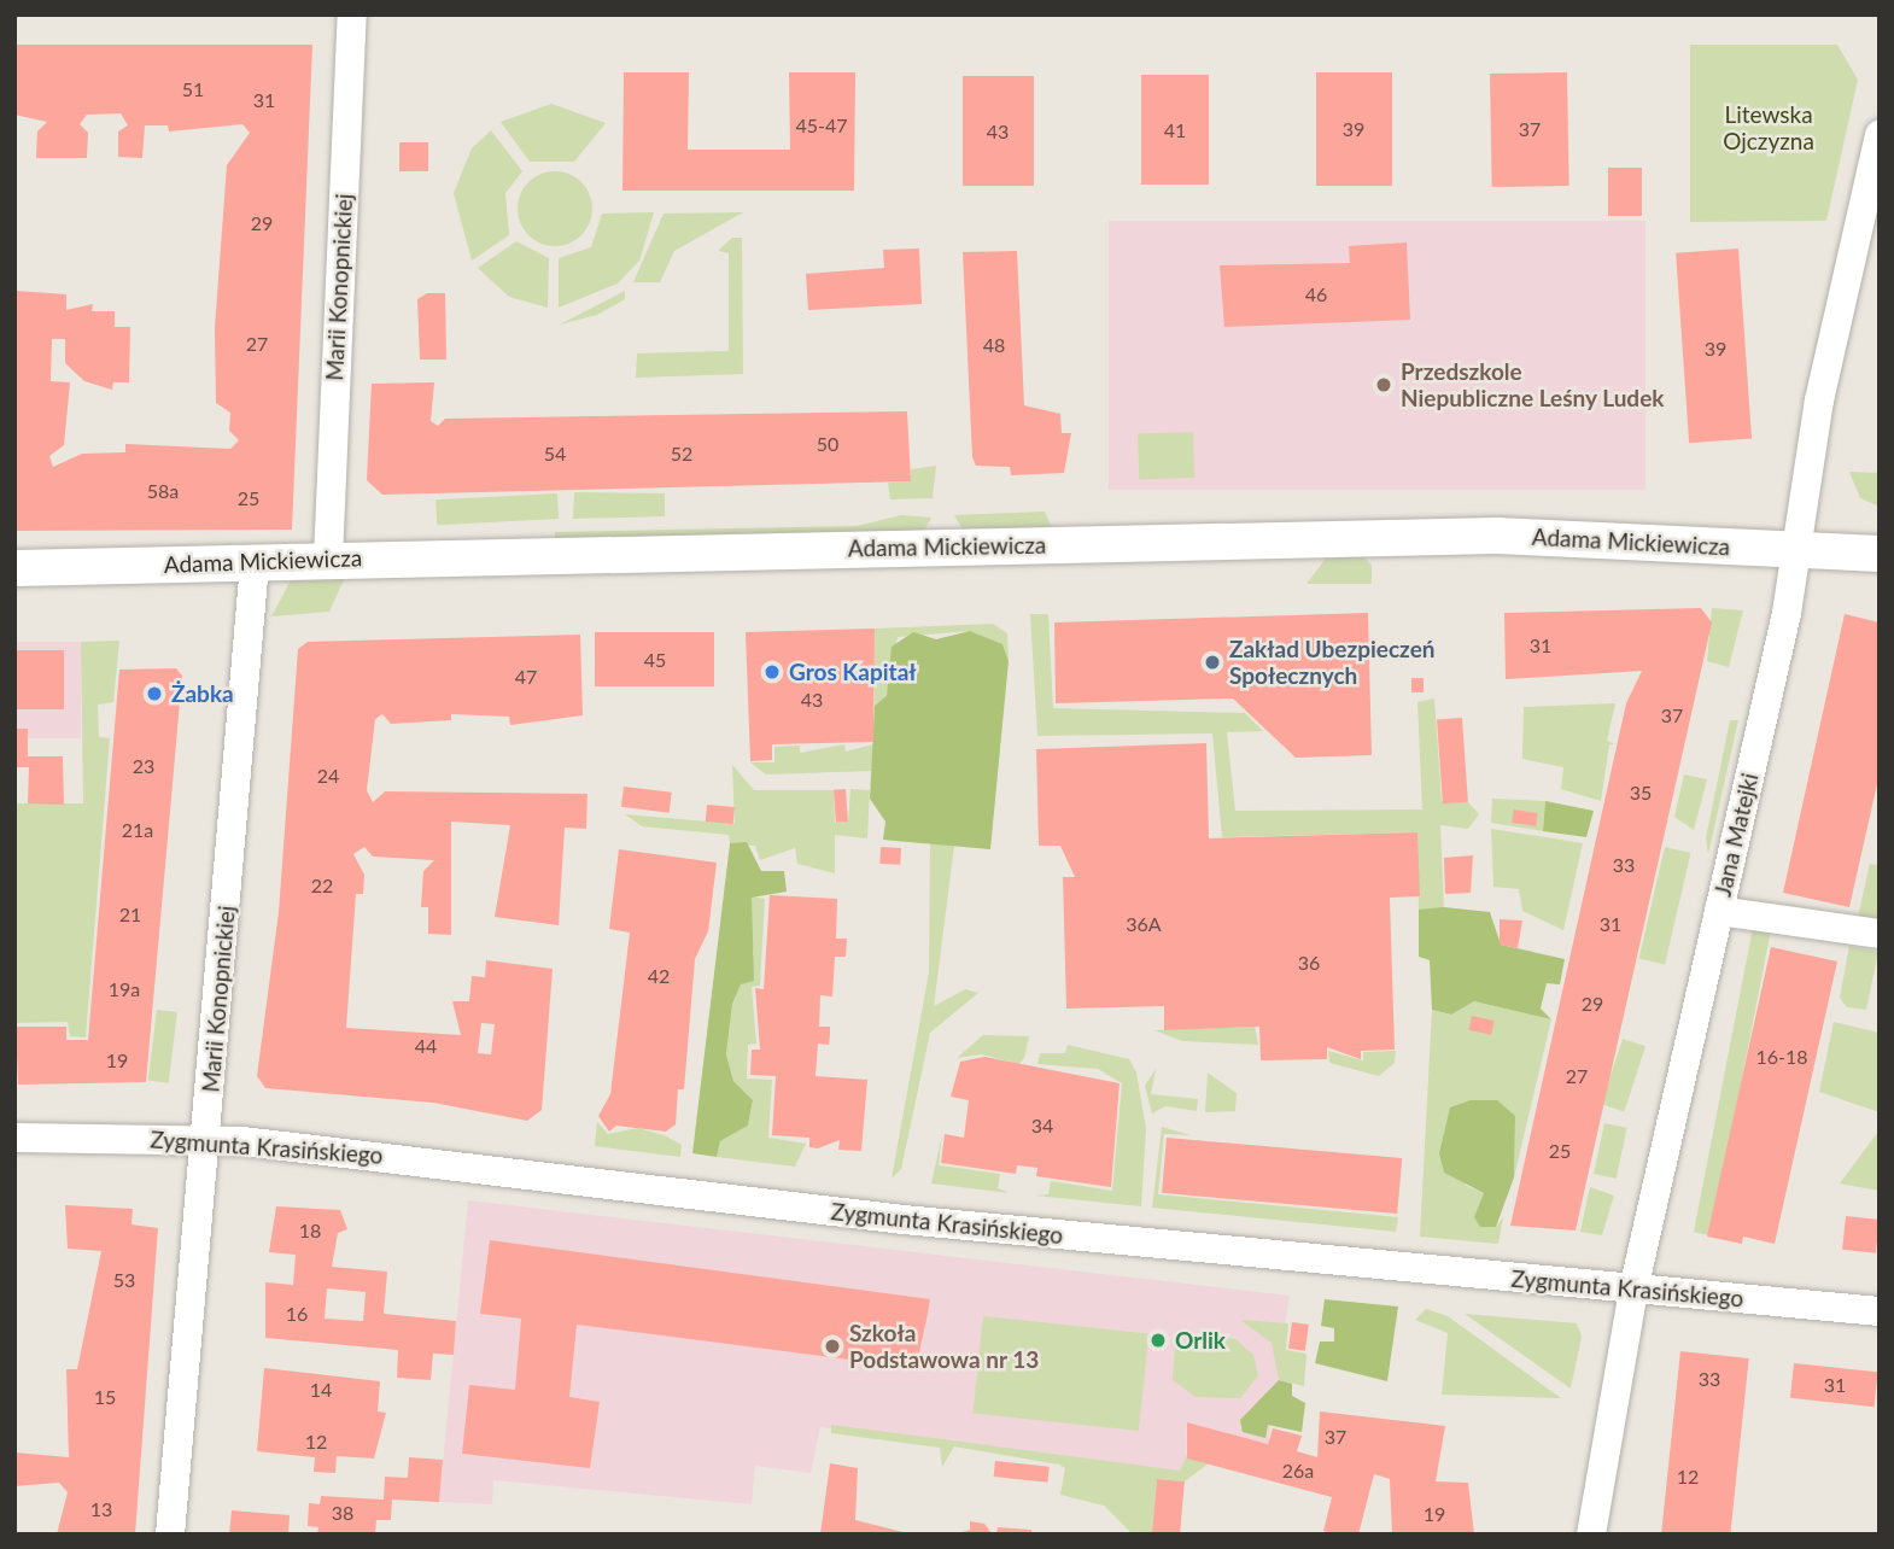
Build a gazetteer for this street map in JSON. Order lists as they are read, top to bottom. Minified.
{"streets":{"street":["Marii Konopnickiej","Adama Mickiewicza","Jana Matejki","Zygmunta Krasińskiego"]},"crossings":[["Marii Konopnickiej","Adama Mickiewicza"],["Marii Konopnickiej","Zygmunta Krasińskiego"],["Adama Mickiewicza","Jana Matejki"],["Jana Matejki","Zygmunta Krasińskiego"]],"parks":["Litewska Ojczyzna"],"places":["Przedszkole Niepubliczne Leśny Ludek","Zakład Ubezpieczeń Społecznych","Gros Kapitał","Żabka","Orlik","Szkoła Podstawowa nr 13"],"house_numbers":["51","31","45-47","39","37","41","43","29","46","27","48","39","50","54","52","58a","25","31","45","47","43","37","23","24","35","21a","33","22","21","36A","31","36","42","19a","29","44","16-18","19","27","34","25","18","53","16","33","31","14","15","37","12","26a","12","13","38","19"]}
